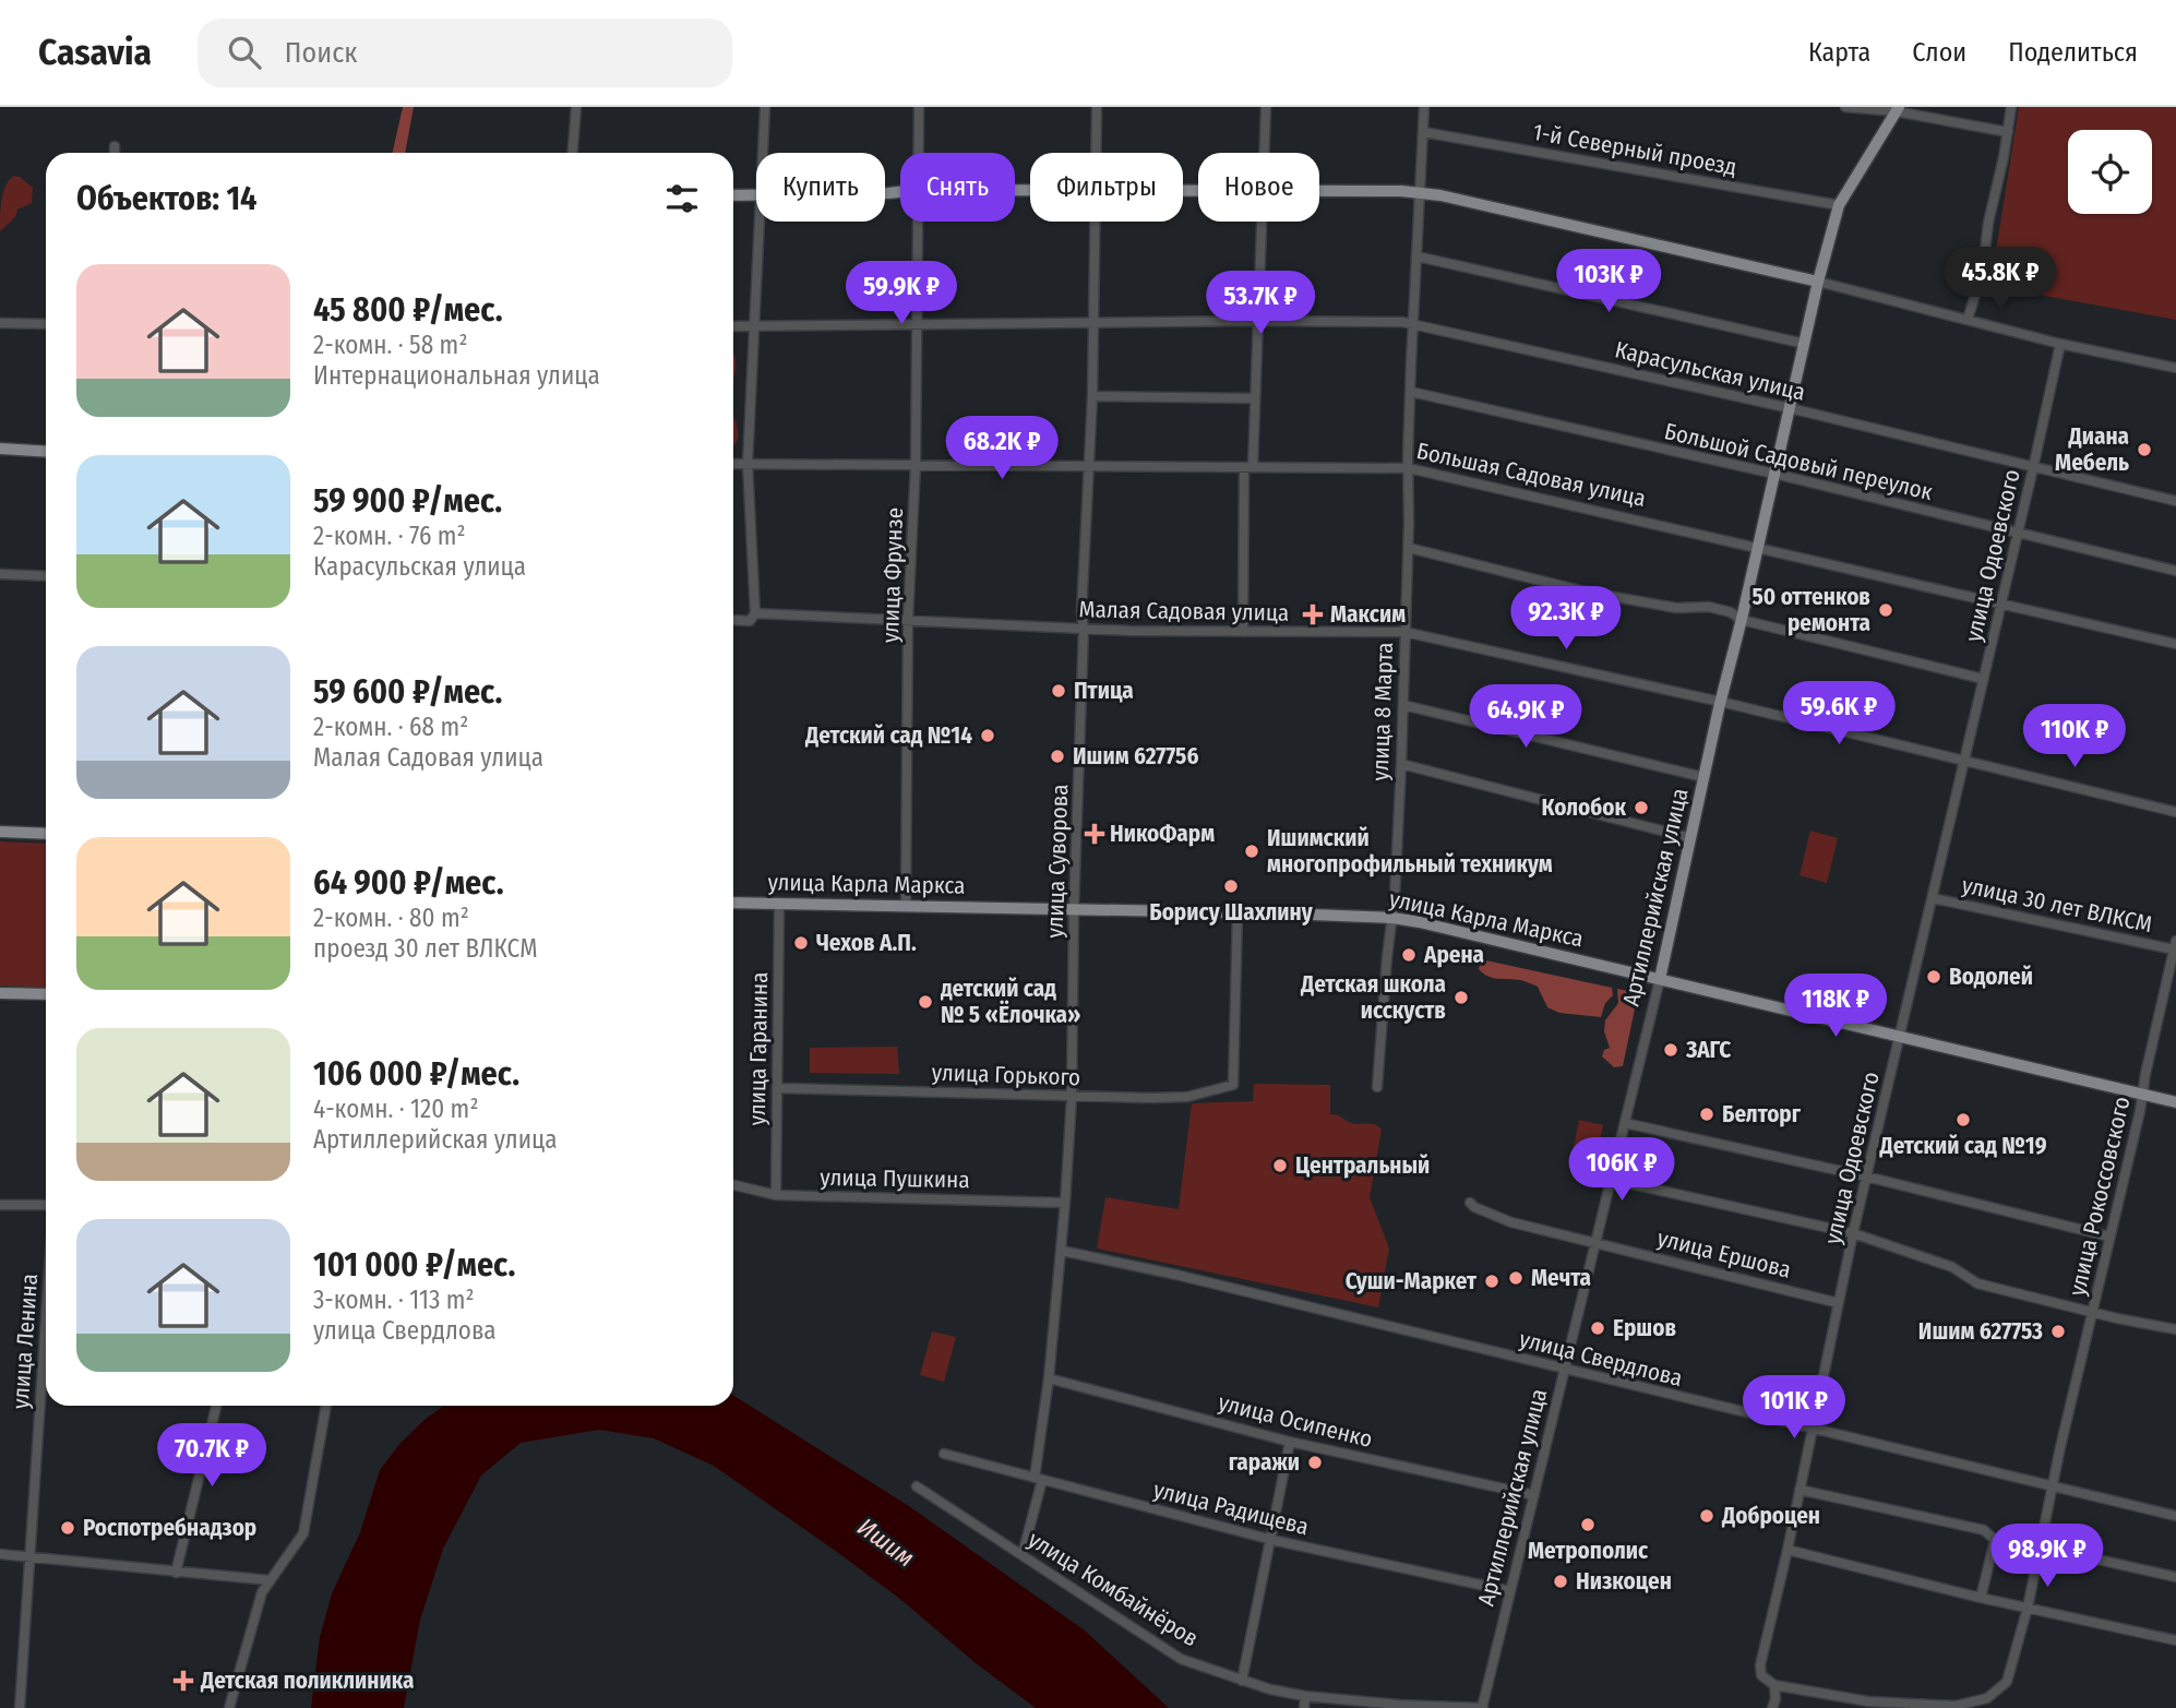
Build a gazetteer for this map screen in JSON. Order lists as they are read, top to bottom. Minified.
{"streets":{"main road":["улица Карла Маркса","Артиллерийская улица"],"street":["1-й Северный проезд","Карасульская улица","Большой Садовый переулок","Большая Садовая улица","улица Одоевского","улица Фрунзе","Малая Садовая улица","улица 8 Марта","улица Суворова","улица 30 лет ВЛКСМ","улица Гаранина","улица Горького","улица Пушкина","улица Рокоссовского","улица Ершова","улица Ленина","улица Свердлова","улица Осипенко","улица Радищева","улица Комбайнёров"]},"crossings":[["1-й Северный проезд","улица 8 Марта"],["1-й Северный проезд","Артиллерийская улица"],["Карасульская улица","улица Одоевского"],["Карасульская улица","улица Фрунзе"],["Карасульская улица","улица 8 Марта"],["Карасульская улица","улица Суворова"],["Карасульская улица","Артиллерийская улица"],["Большой Садовый переулок","улица Одоевского"],["Большой Садовый переулок","улица 8 Марта"],["Большой Садовый переулок","Артиллерийская улица"],["Большая Садовая улица","улица Одоевского"],["Большая Садовая улица","улица Фрунзе"],["Большая Садовая улица","улица 8 Марта"],["Большая Садовая улица","улица Суворова"],["Большая Садовая улица","Артиллерийская улица"],["улица Одоевского","Малая Садовая улица"],["улица Одоевского","улица Карла Маркса"],["улица Одоевского","улица 30 лет ВЛКСМ"],["улица Одоевского","улица Рокоссовского"],["улица Одоевского","улица Ершова"],["улица Одоевского","улица Свердлова"],["улица Фрунзе","Малая Садовая улица"],["улица Фрунзе","улица Карла Маркса"],["Малая Садовая улица","улица 8 Марта"],["Малая Садовая улица","улица Суворова"],["Малая Садовая улица","Артиллерийская улица"],["улица 8 Марта","улица Карла Маркса"],["улица Суворова","улица Карла Маркса"],["улица Суворова","улица Горького"],["улица Суворова","улица Пушкина"],["улица Суворова","улица Свердлова"],["улица Суворова","улица Осипенко"],["улица Суворова","улица Радищева"],["улица Суворова","улица Комбайнёров"],["улица Карла Маркса","Артиллерийская улица"],["улица Карла Маркса","улица Гаранина"],["улица Карла Маркса","улица Горького"],["улица Карла Маркса","улица Рокоссовского"],["Артиллерийская улица","улица Ершова"],["Артиллерийская улица","улица Свердлова"],["Артиллерийская улица","улица Осипенко"],["Артиллерийская улица","улица Радищева"],["Артиллерийская улица","улица Комбайнёров"],["улица 30 лет ВЛКСМ","улица Рокоссовского"],["улица Гаранина","улица Горького"],["улица Гаранина","улица Пушкина"],["улица Рокоссовского","улица Свердлова"]],"water":["Ишим"],"places":{"other":["Диана Мебель","50 оттенков ремонта","Птица","Детский сад №14","Ишим 627756","Колобок","Ишимский многопрофильный техникум","Борису Шахлину","Чехов А.П.","Арена","Водолей","Детская школа исскуств","детский сад № 5 «Ёлочка»","ЗАГС","Белторг","Детский сад №19","Центральный","Мечта","Суши-Маркет","Ершов","Ишим 627753","гаражи","Доброцен","Метрополис","Роспотребнадзор","Низкоцен"],"health":["Максим","НикоФарм","Детская поликлиника"]},"page":{"header":"Casavia","search":"Поиск","nav":["Карта","Слои","Поделиться"],"chip":["Купить","Снять","Фильтры","Новое"],"heading":"Объектов: 14","list":[{"name":"45 800 ₽/мес.","note":"2-комн. · 58 m² · Интернациональная улица"},{"name":"59 900 ₽/мес.","note":"2-комн. · 76 m² · Карасульская улица"},{"name":"59 600 ₽/мес.","note":"2-комн. · 68 m² · Малая Садовая улица"},{"name":"64 900 ₽/мес.","note":"2-комн. · 80 m² · проезд 30 лет ВЛКСМ"},{"name":"106 000 ₽/мес.","note":"4-комн. · 120 m² · Артиллерийская улица"},{"name":"101 000 ₽/мес.","note":"3-комн. · 113 m² · улица Свердлова"}],"price":["45.8K ₽","103K ₽","59.9K ₽","53.7K ₽","68.2K ₽","92.3K ₽","59.6K ₽","64.9K ₽","110K ₽","118K ₽","106K ₽","101K ₽","70.7K ₽","98.9K ₽"]}}
